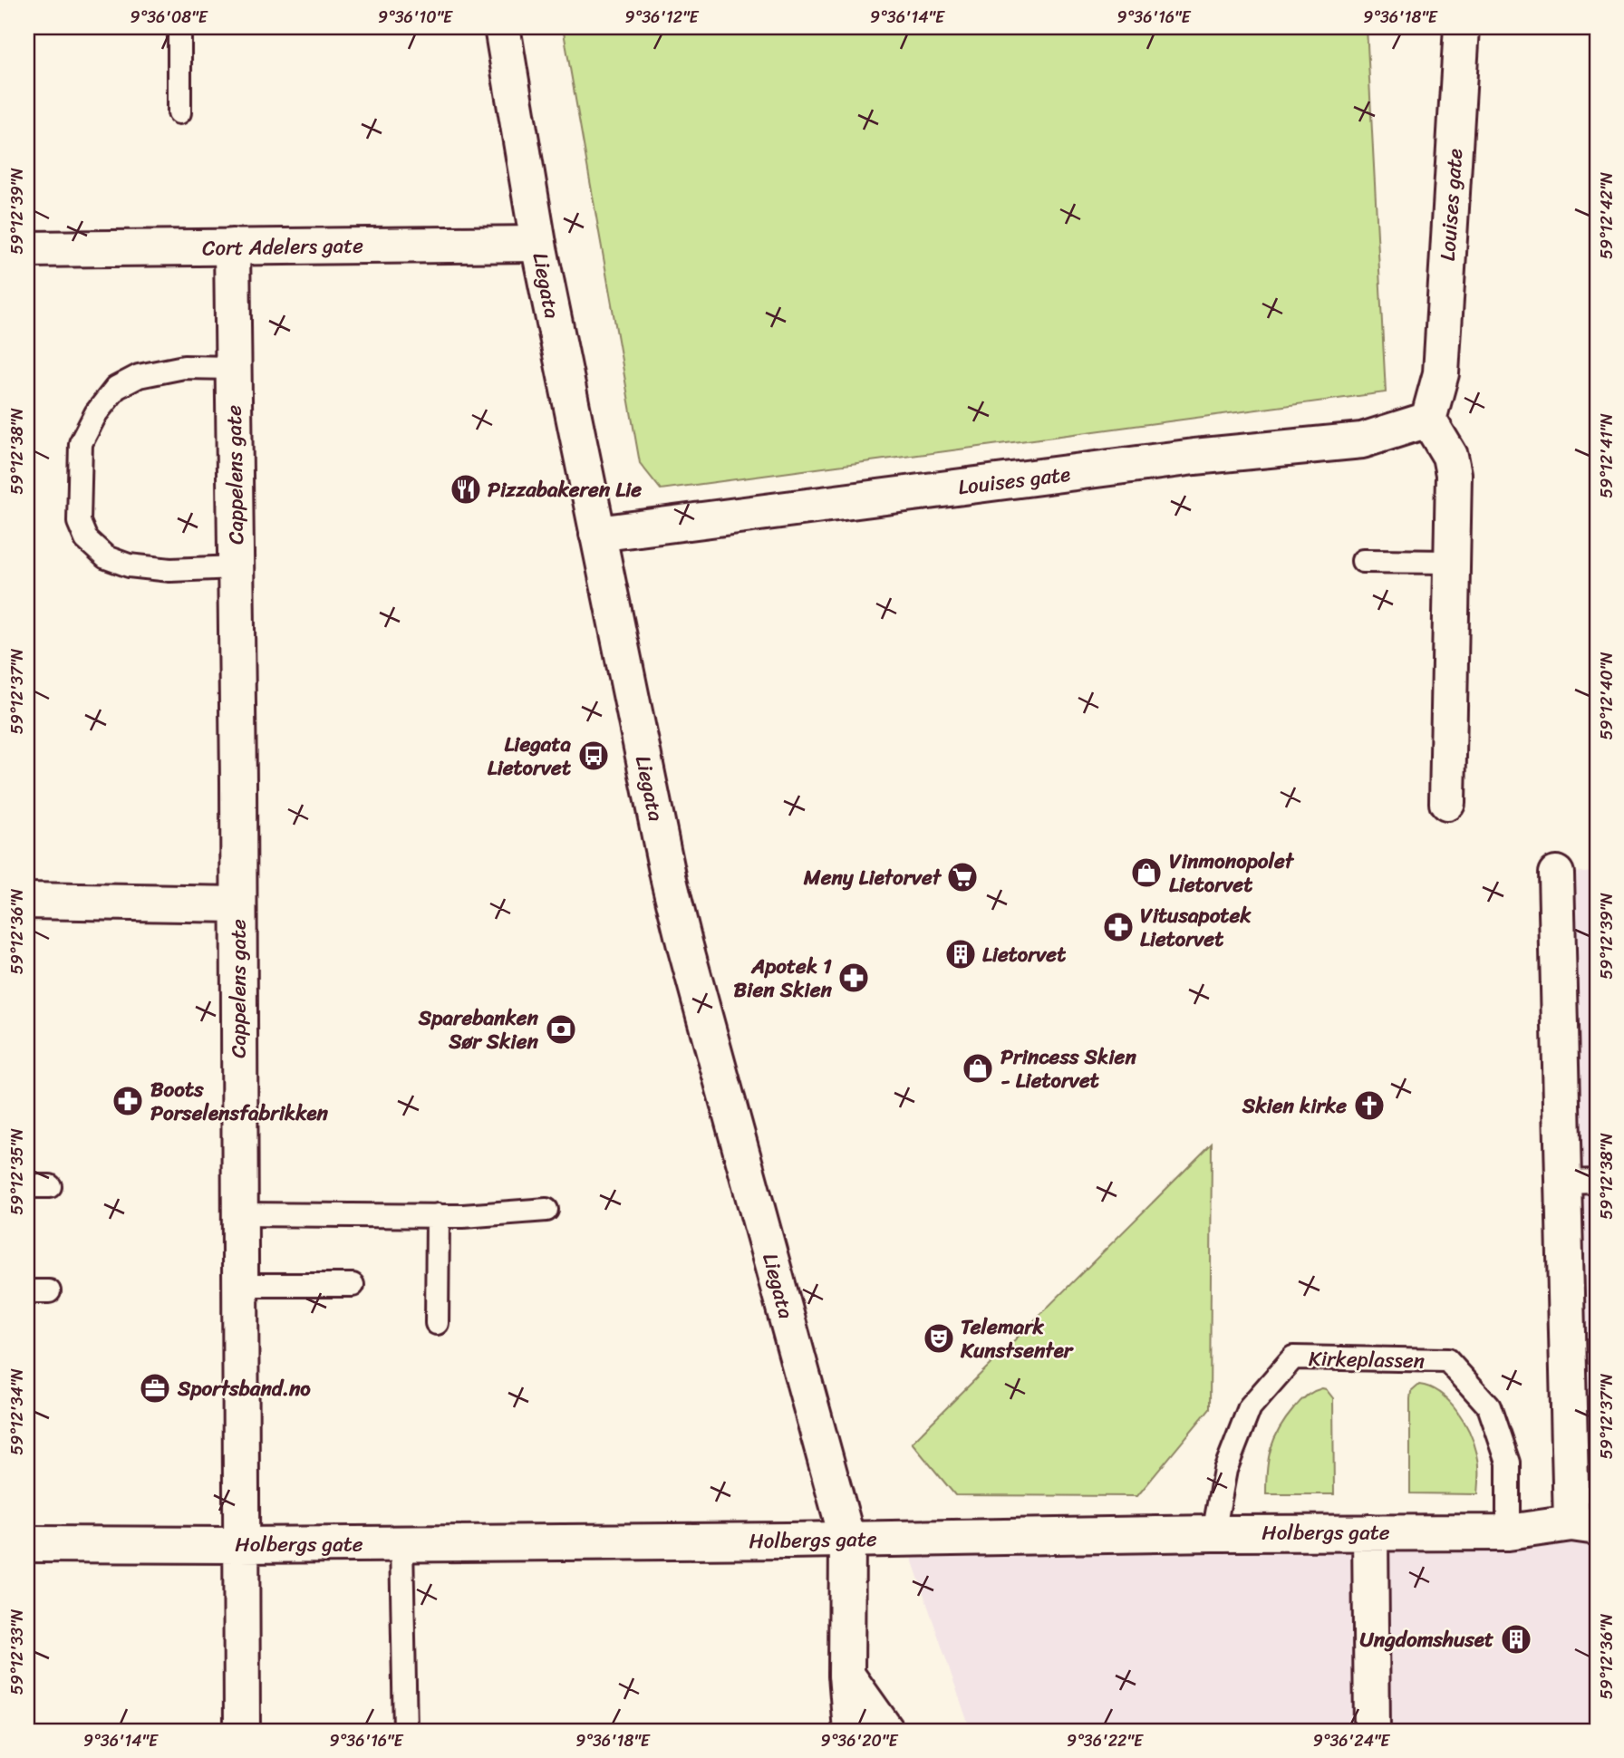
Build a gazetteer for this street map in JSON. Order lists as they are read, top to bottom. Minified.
{"streets":{"street":["Louises gate","Cort Adelers gate","Liegata","Cappelens gate","Holbergs gate"],"lane":["Kirkeplassen"]},"crossings":[["Louises gate","Liegata"],["Cort Adelers gate","Liegata"],["Cort Adelers gate","Cappelens gate"],["Liegata","Holbergs gate"],["Cappelens gate","Holbergs gate"],["Kirkeplassen","Holbergs gate"]],"places":{"restaurant":["Pizzabakeren Lie"],"bus stop":["Liegata Lietorvet"],"shop":["Vinmonopolet Lietorvet","Princess Skien - Lietorvet"],"supermarket":["Meny Lietorvet"],"pharmacy":["Vitusapotek Lietorvet","Apotek 1 Bien Skien","Boots Porselensfabrikken"],"building":["Lietorvet","Ungdomshuset"],"bank":["Sparebanken Sør Skien"],"church":["Skien kirke"],"theatre":["Telemark Kunstsenter"],"office":["Sportsband.no"]},"coordinates":["9°36'08\"E","9°36'10\"E","9°36'12\"E","9°36'14\"E","9°36'16\"E","9°36'18\"E","59°12'39\"N","59°12'42\"N","59°12'38\"N","59°12'41\"N","59°12'37\"N","59°12'40\"N","59°12'36\"N","59°12'35\"N","59°12'34\"N","59°12'33\"N","9°36'20\"E","9°36'22\"E","9°36'24\"E"]}
